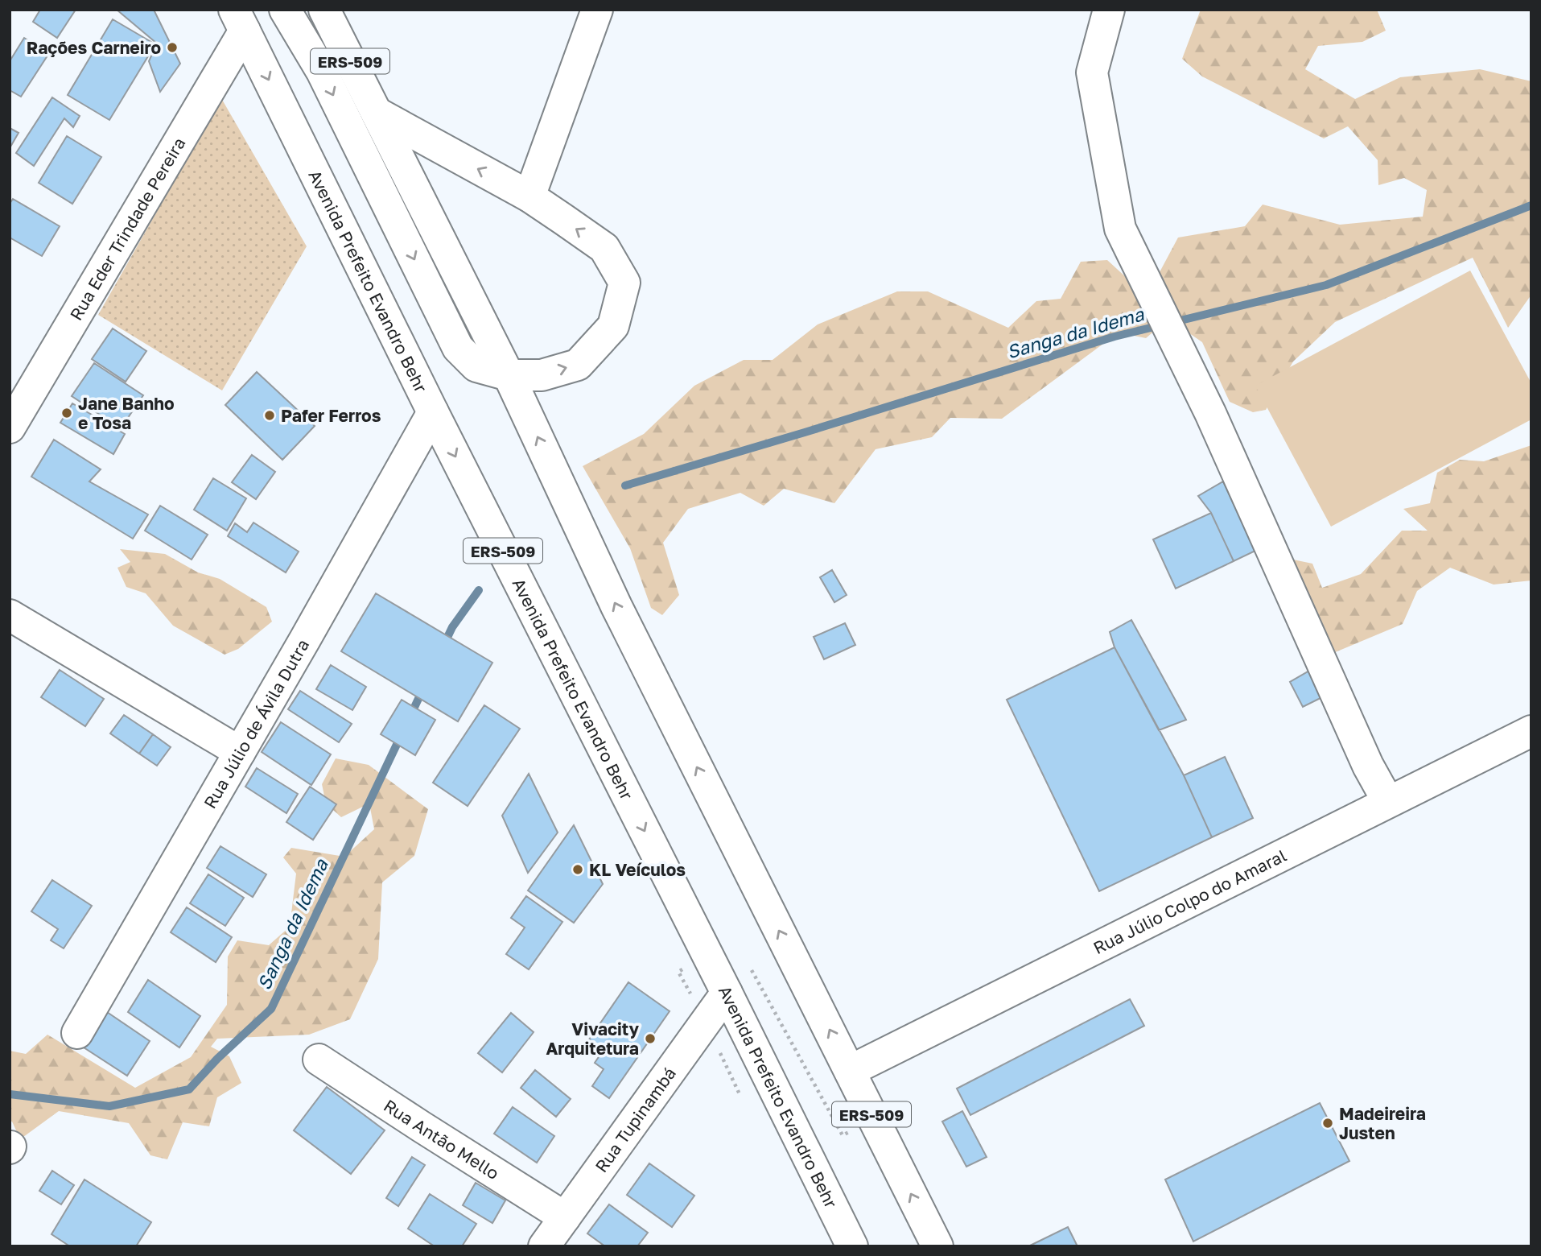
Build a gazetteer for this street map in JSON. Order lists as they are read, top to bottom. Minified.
{"streets":{"main road":["ERS-509","Rua Eder Trindade Pereira","Avenida Prefeito Evandro Behr","Rua Júlio de Ávila Dutra","Rua Júlio Colpo do Amaral","Rua Tupinambá","Rua Antão Mello"]},"crossings":[["ERS-509","Rua Júlio Colpo do Amaral"],["Rua Eder Trindade Pereira","Avenida Prefeito Evandro Behr"],["Avenida Prefeito Evandro Behr","Rua Júlio de Ávila Dutra"],["Avenida Prefeito Evandro Behr","Rua Tupinambá"],["Rua Tupinambá","Rua Antão Mello"]],"water":["Sanga da Idema"],"places":["Rações Carneiro","Jane Banho e Tosa","Pafer Ferros","KL Veículos","Vivacity Arquitetura","Madeireira Justen"]}
